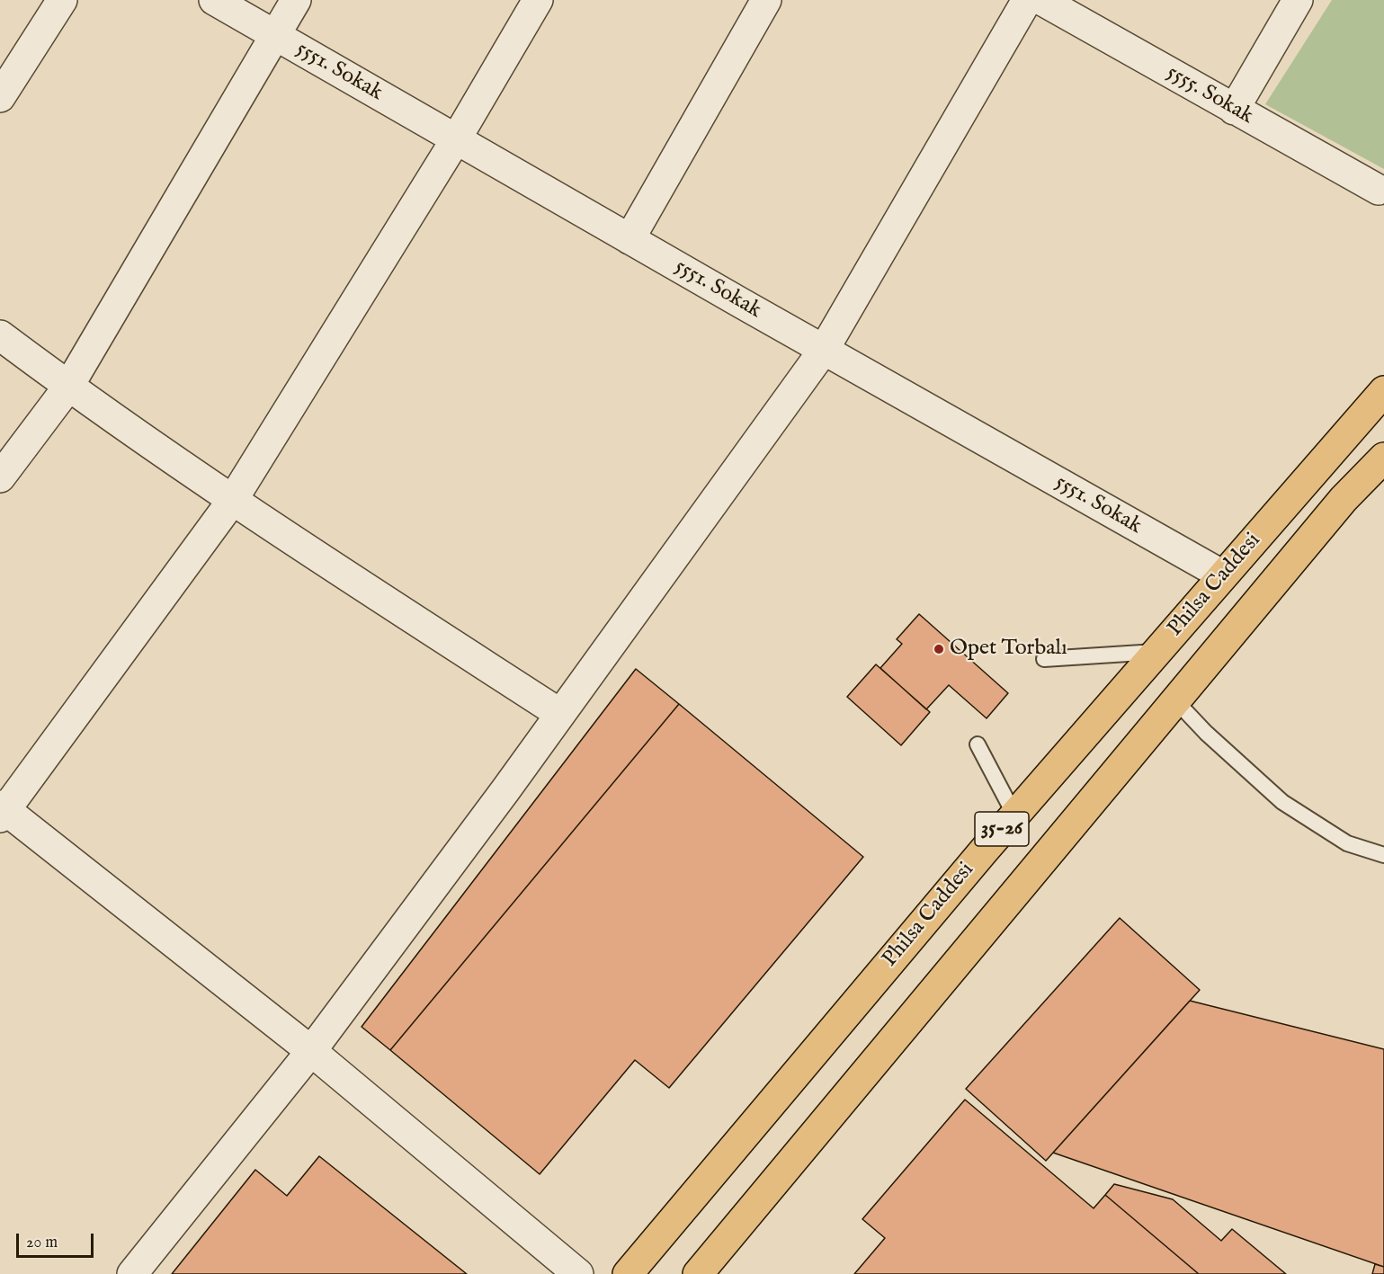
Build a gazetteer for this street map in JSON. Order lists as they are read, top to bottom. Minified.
{"streets":{"main road":["Philsa Caddesi","35-26"],"street":["5551. Sokak","5555. Sokak"]},"crossings":[["5551. Sokak","Philsa Caddesi"]],"places":["Opet Torbalı"],"scale_bar":"20 m"}
